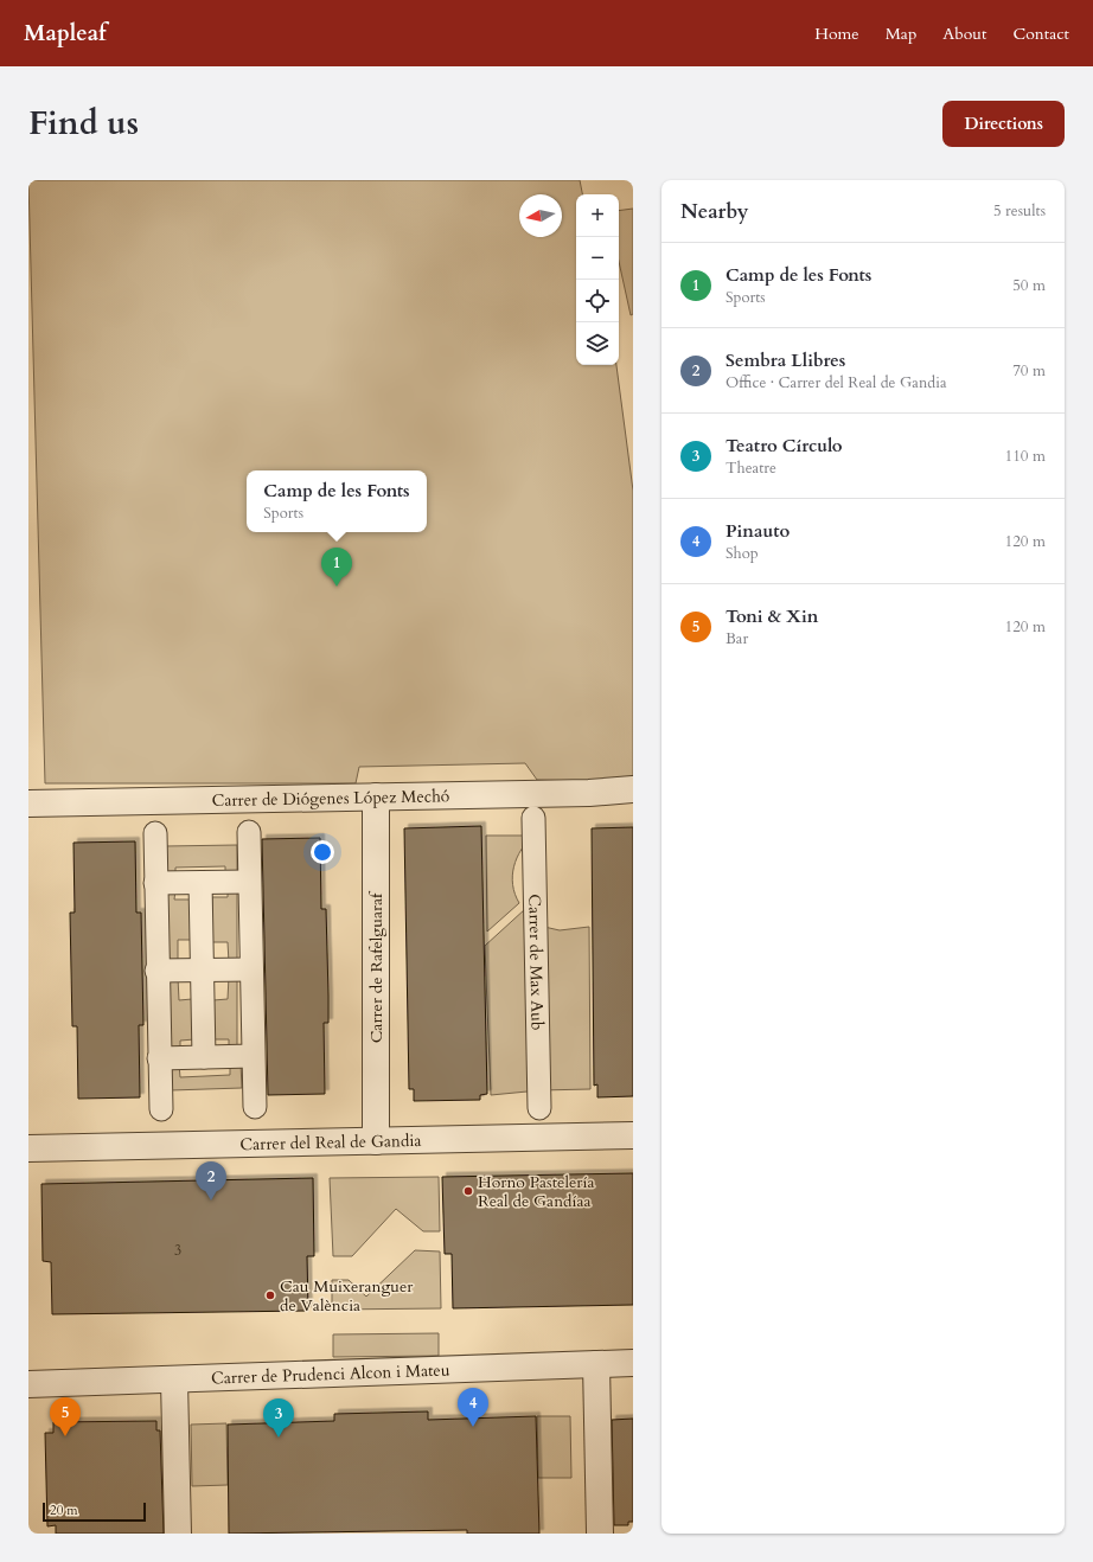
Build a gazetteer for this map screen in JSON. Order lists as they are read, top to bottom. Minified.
{"streets":{"street":["Carrer de Diógenes López Mechó","Carrer de Max Aub","Carrer de Rafelguaraf","Carrer del Real de Gandia","Carrer de Prudenci Alcon i Mateu"]},"crossings":[["Carrer de Diógenes López Mechó","Carrer de Rafelguaraf"],["Carrer de Rafelguaraf","Carrer del Real de Gandia"]],"places":["Horno Pastelería Real de Gandíaa","Cau Muixeranguer de València"],"house_numbers":["3"],"scale_bar":"20 m","north":"left","page":{"header":"Mapleaf","nav":["Home","Map","About","Contact"],"title":"Find us","buttons":"Directions","heading":["Nearby","5 results"],"map_buttons":["+","−"],"list":[{"mark":"1","name":"Camp de les Fonts","note":"Sports","value":"50 m"},{"mark":"2","name":"Sembra Llibres","note":"Office · Carrer del Real de Gandia","value":"70 m"},{"mark":"3","name":"Teatro Círculo","note":"Theatre","value":"110 m"},{"mark":"4","name":"Pinauto","note":"Shop","value":"120 m"},{"mark":"5","name":"Toni & Xin","note":"Bar","value":"120 m"}],"popup":["Camp de les Fonts","Sports"],"pins":["1","2","4","5","3"],"scale":"20 m"}}
